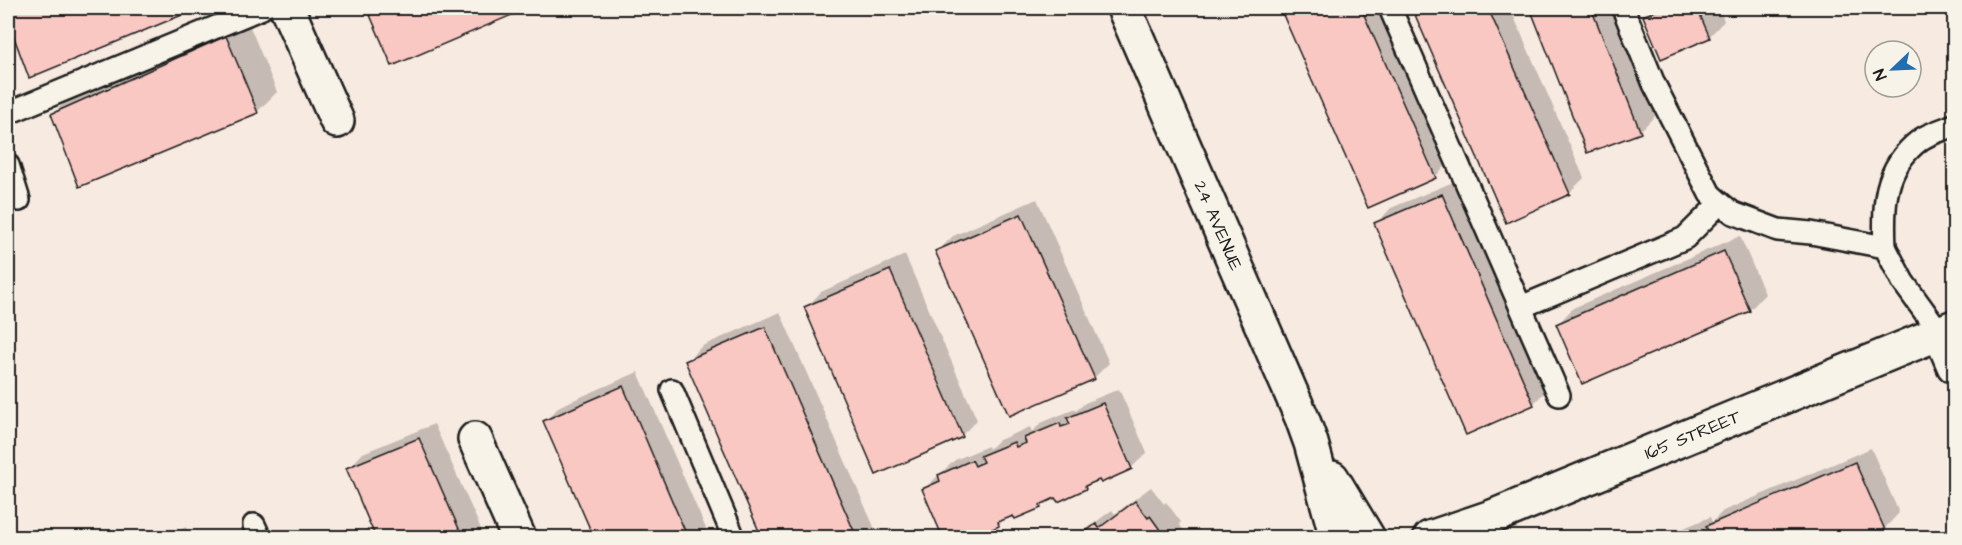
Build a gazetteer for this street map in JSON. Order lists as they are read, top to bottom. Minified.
{"streets":{"street":["24 AVENUE","165 STREET"]},"north":"bottom left"}
